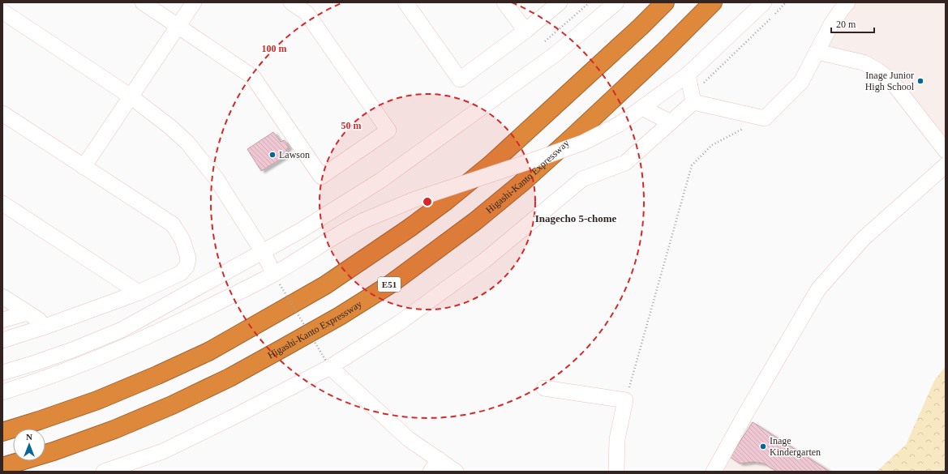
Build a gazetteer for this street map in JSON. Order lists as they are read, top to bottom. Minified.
{"streets":{"highway":["Higashi-Kanto Expressway","E51"]},"districts":["Inagecho 5-chome"],"places":["Inage Junior High School","Lawson","Inage Kindergarten"],"scale_bar":"20 m","north":"top","rings":["100 m","50 m"]}
